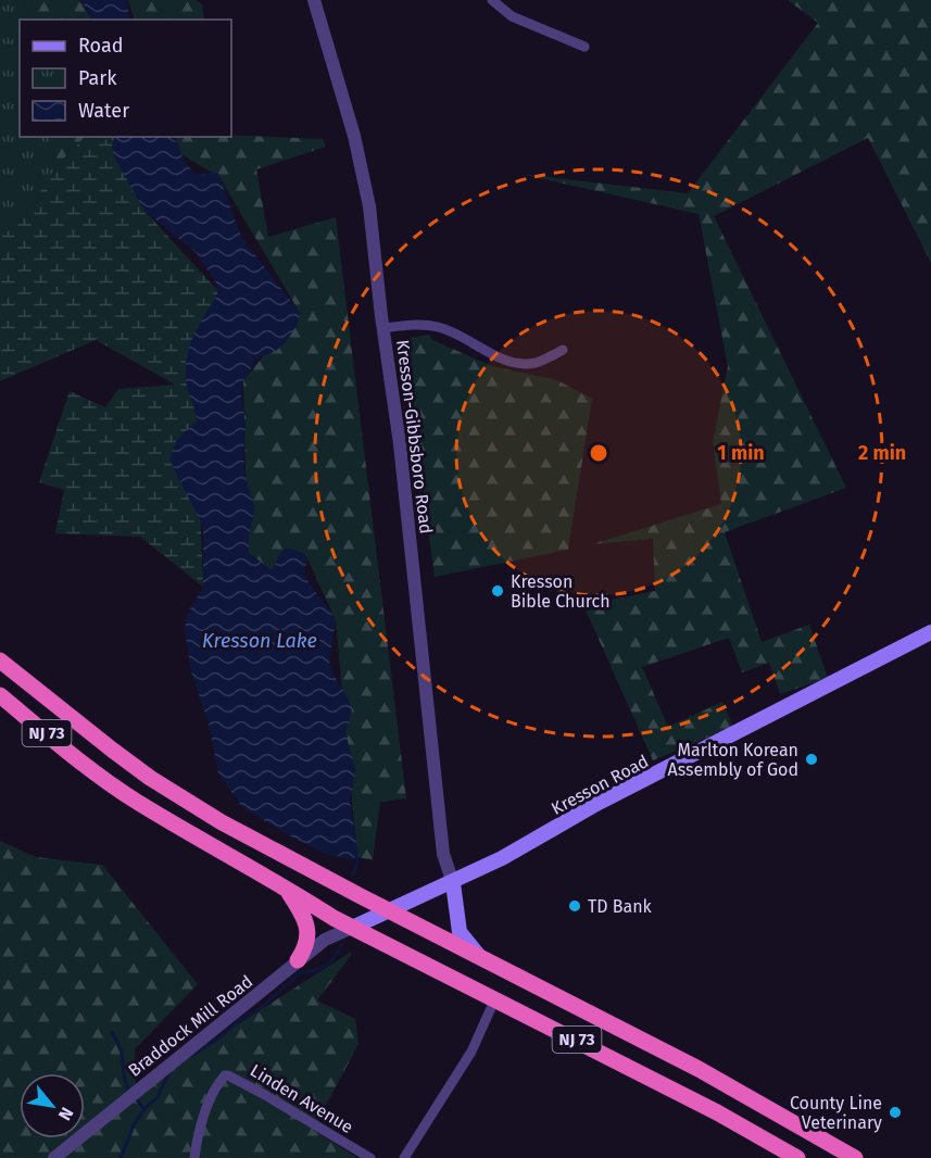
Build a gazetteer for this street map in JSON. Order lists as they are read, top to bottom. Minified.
{"streets":{"highway":["NJ 73"],"main road":["Kresson Road"],"street":["Kresson-Gibbsboro Road","Braddock Mill Road","Linden Avenue"]},"crossings":[["Kresson-Gibbsboro Road","Kresson Road"],["NJ 73","Kresson Road"],["NJ 73","Braddock Mill Road"],["Kresson Road","Braddock Mill Road"]],"water":["Kresson Lake"],"places":["Kresson Bible Church","Marlton Korean Assembly of God","TD Bank","County Line Veterinary"],"legend":["Road","Park","Water"],"north":"bottom right","rings":["1 min","2 min"]}
